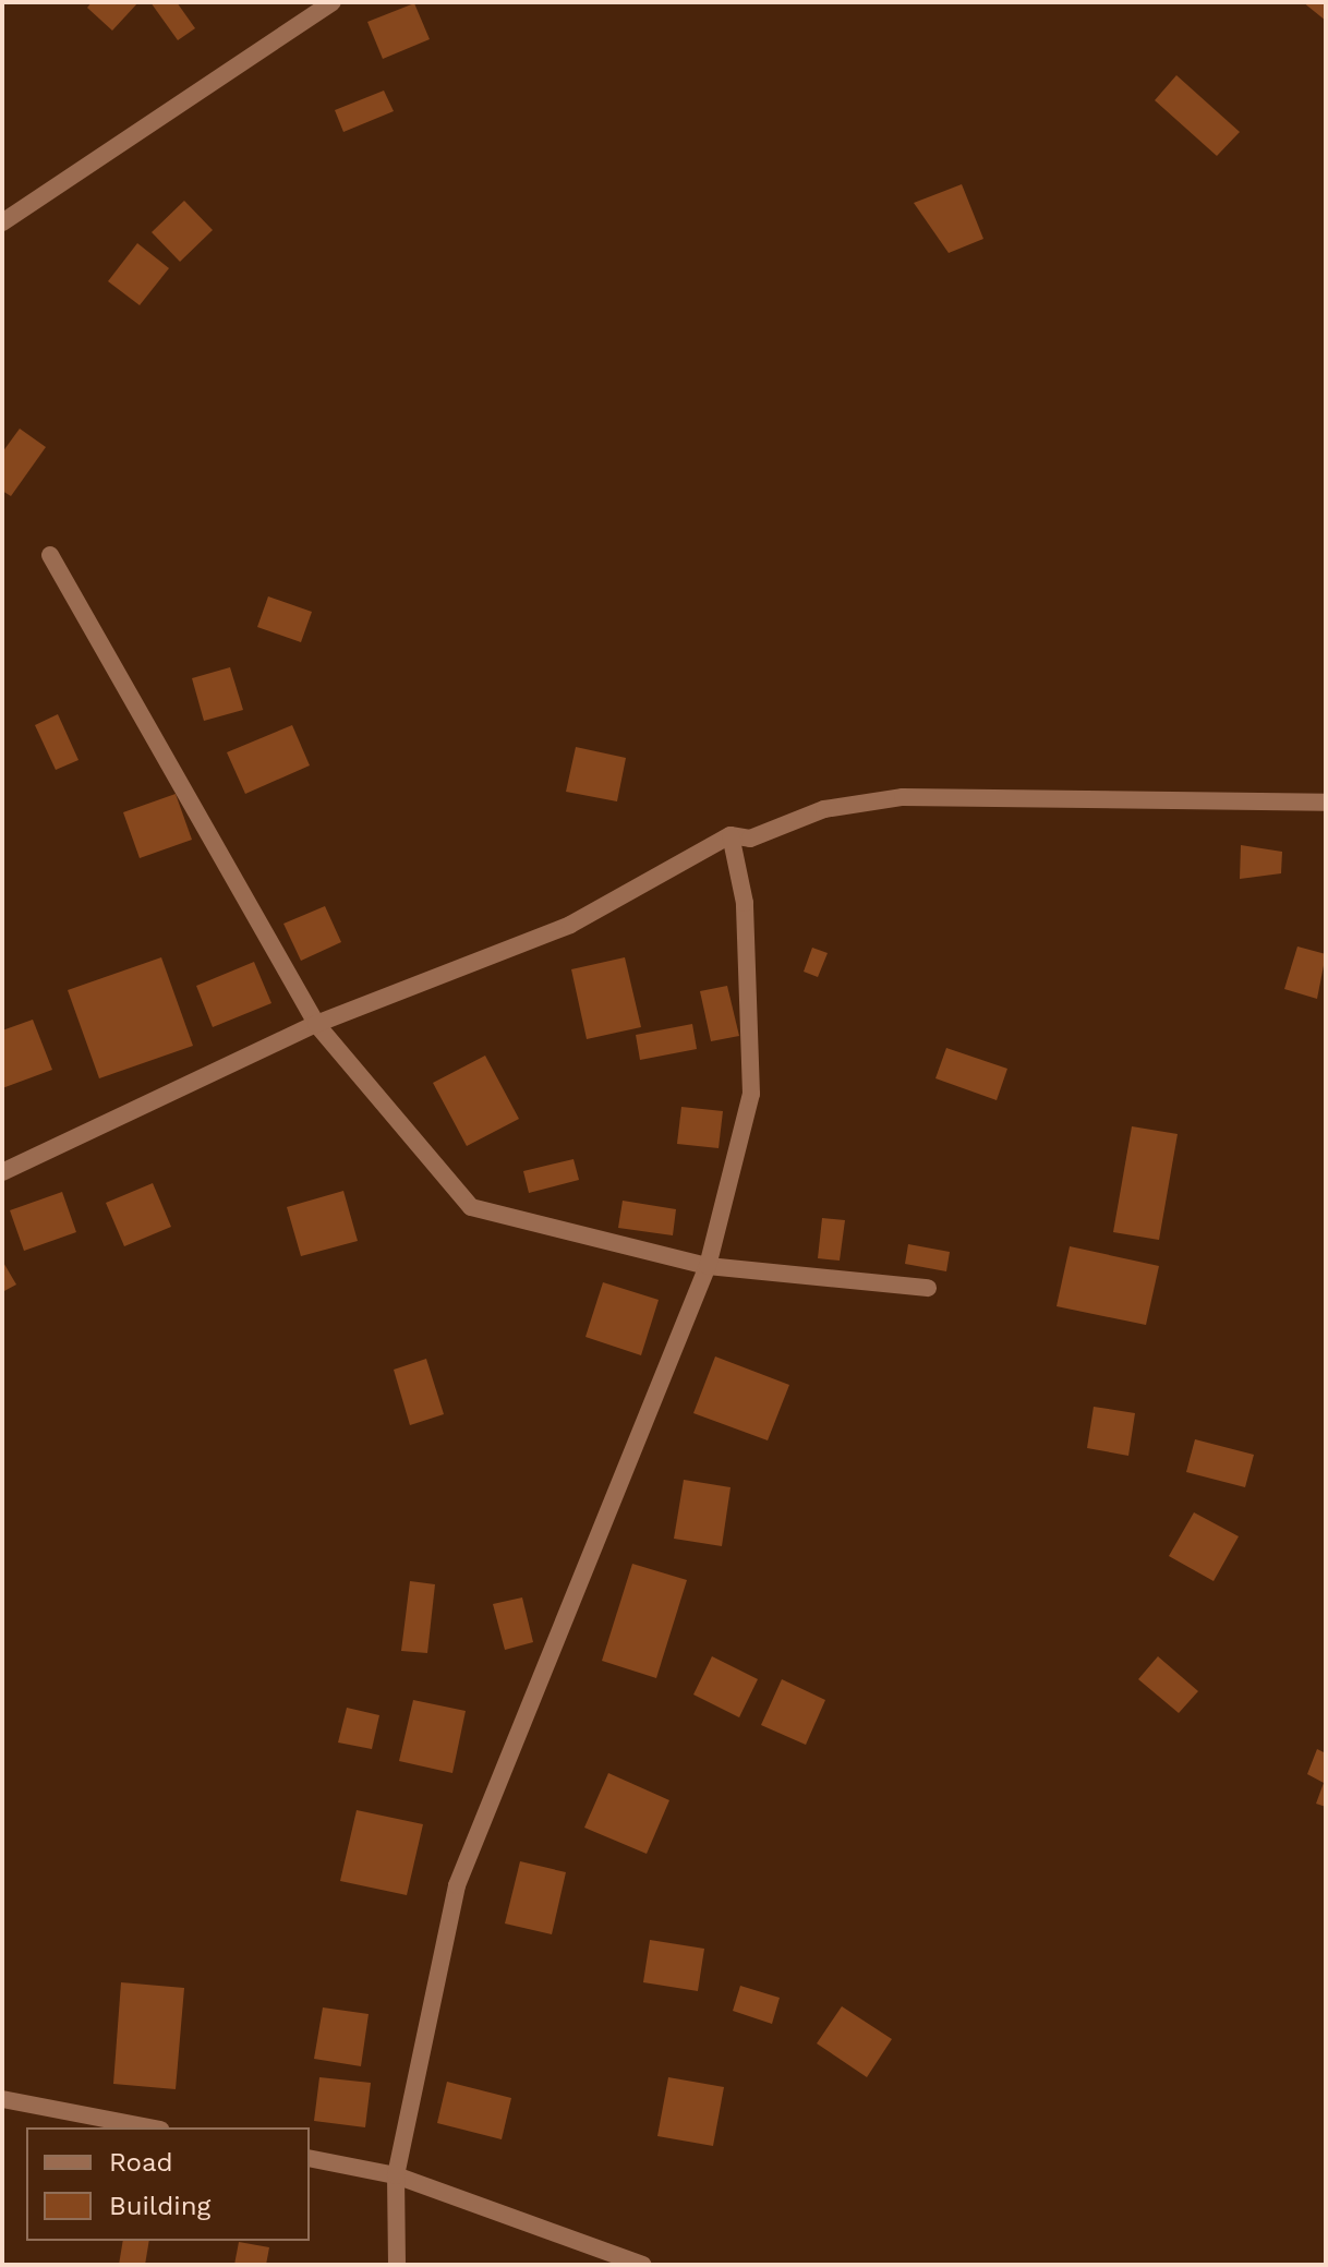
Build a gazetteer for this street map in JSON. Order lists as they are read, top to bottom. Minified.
{"legend":["Road","Building"]}
